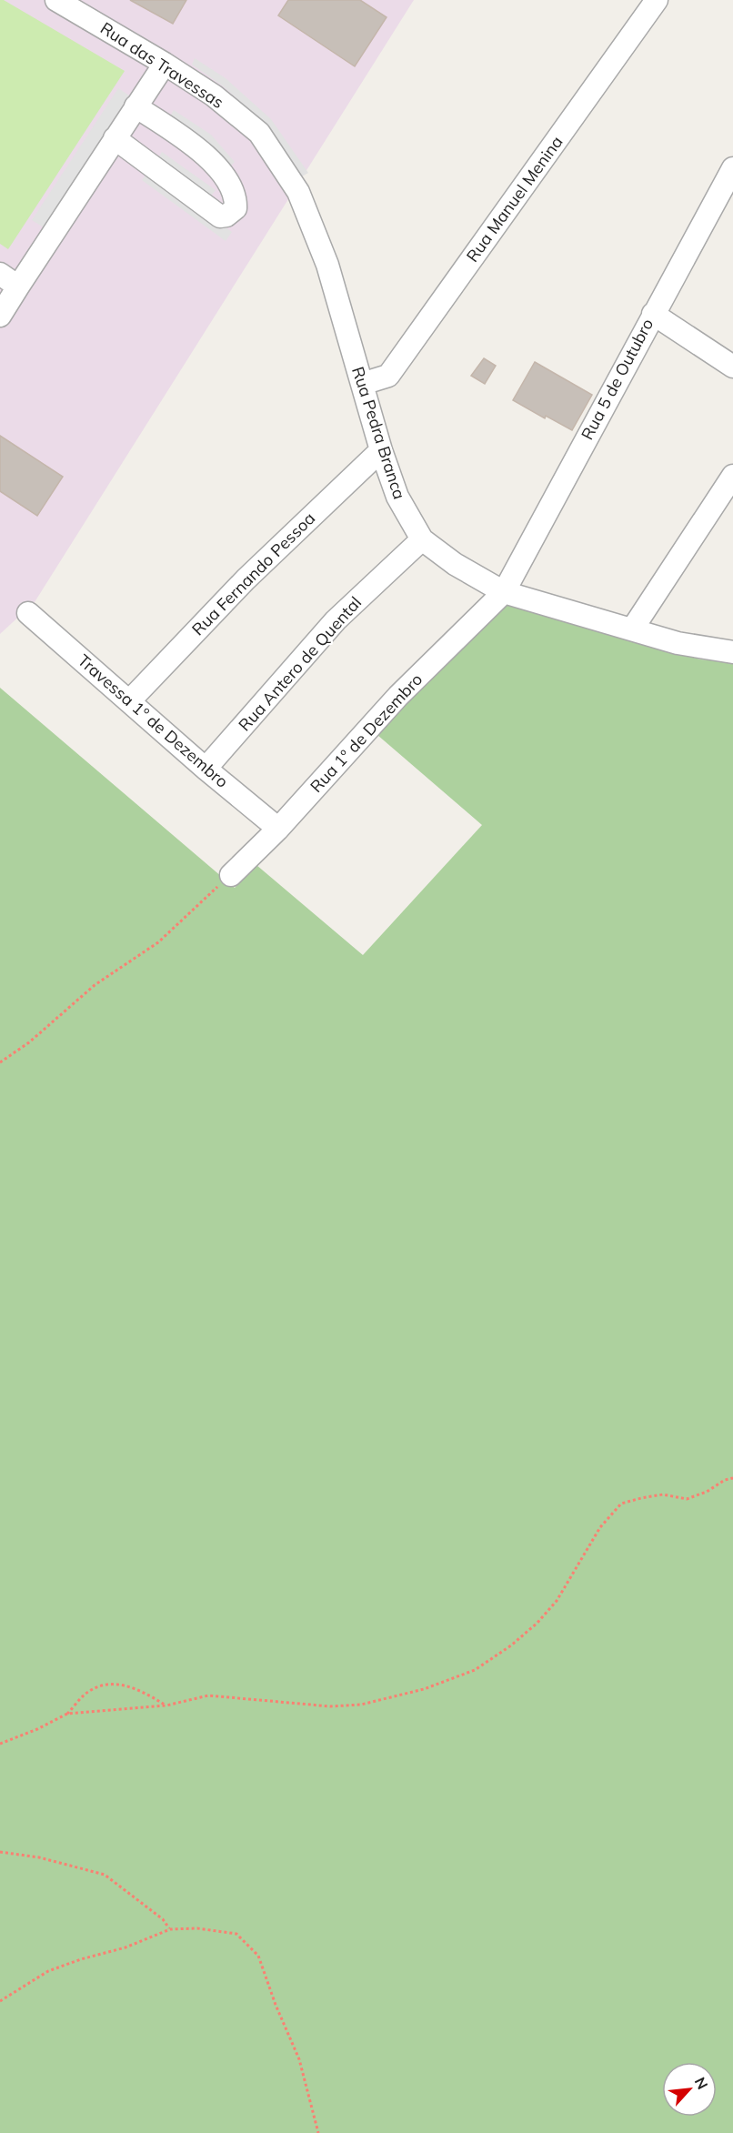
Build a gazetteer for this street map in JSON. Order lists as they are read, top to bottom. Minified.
{"streets":{"street":["Rua das Travessas","Rua Manuel Menina","Rua 5 de Outubro","Rua Pedra Branca","Rua Fernando Pessoa","Rua Antero de Quental","Travessa 1º de Dezembro","Rua 1º de Dezembro"]},"crossings":[["Rua das Travessas","Rua Pedra Branca"],["Rua Manuel Menina","Rua Pedra Branca"],["Rua 5 de Outubro","Rua Pedra Branca"],["Rua 5 de Outubro","Rua 1º de Dezembro"],["Rua Pedra Branca","Rua Fernando Pessoa"],["Rua Pedra Branca","Rua Antero de Quental"],["Rua Pedra Branca","Rua 1º de Dezembro"],["Rua Fernando Pessoa","Travessa 1º de Dezembro"],["Rua Antero de Quental","Travessa 1º de Dezembro"],["Travessa 1º de Dezembro","Rua 1º de Dezembro"]],"north":"top right"}
